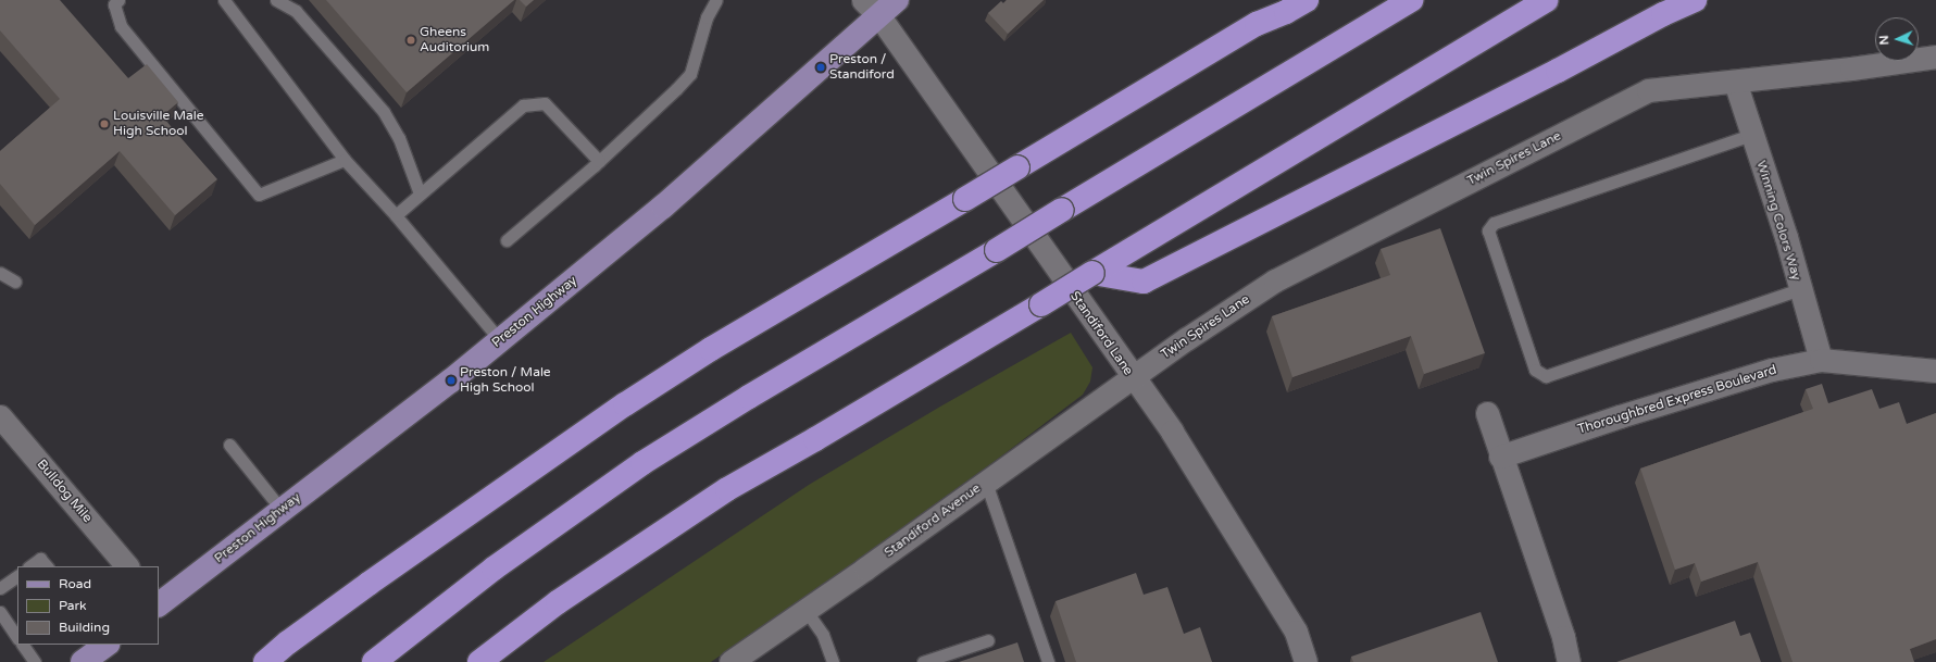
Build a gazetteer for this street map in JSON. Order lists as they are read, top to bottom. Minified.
{"streets":{"main road":["Preston Highway"],"street":["Twin Spires Lane","Winning Colors Way","Standiford Lane","Thoroughbred Express Boulevard","Bulldog Mile","Standiford Avenue"]},"crossings":[["Twin Spires Lane","Winning Colors Way"],["Twin Spires Lane","Standiford Lane"],["Twin Spires Lane","Standiford Avenue"],["Winning Colors Way","Thoroughbred Express Boulevard"],["Preston Highway","Standiford Lane"],["Standiford Lane","Standiford Avenue"]],"places":["Gheens Auditorium","Preston / Standiford","Louisville Male High School","Preston / Male High School"],"legend":["Road","Park","Building"],"north":"left"}
